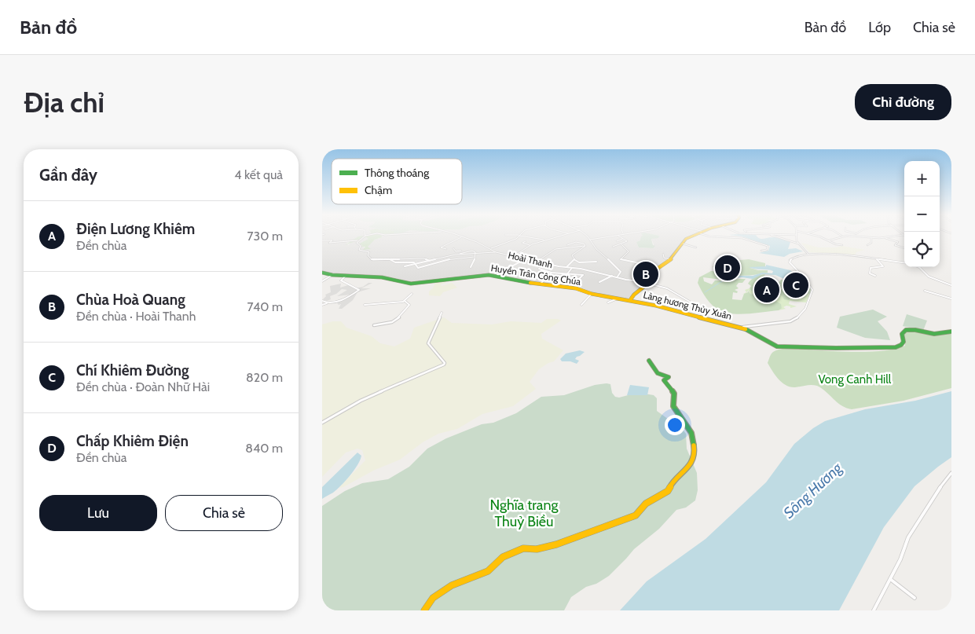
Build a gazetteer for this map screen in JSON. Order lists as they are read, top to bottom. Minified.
{"streets":{"street":["Hoài Thanh","Huyền Trân Công Chúa","Làng hương Thủy Xuân"]},"crossings":[["Huyền Trân Công Chúa","Làng hương Thủy Xuân"]],"water":["Sông Hương"],"parks":["Vong Canh Hill","Nghĩa trang Thuỷ Biều"],"legend":["Thông thoáng","Chậm"],"page":{"header":"Bản đồ","nav":["Bản đồ","Lớp","Chia sẻ"],"buttons":["Chỉ đường",["Lưu","Chia sẻ"]],"title":"Địa chỉ","heading":["Gần đây","4 kết quả"],"map_buttons":["+","−"],"list":[{"mark":"A","name":"Điện Lương Khiêm","note":"Đền chùa","value":"730 m"},{"mark":"B","name":"Chùa Hoà Quang","note":"Đền chùa · Hoài Thanh","value":"740 m"},{"mark":"C","name":"Chí Khiêm Đường","note":"Đền chùa · Đoàn Nhữ Hài","value":"820 m"},{"mark":"D","name":"Chấp Khiêm Điện","note":"Đền chùa","value":"840 m"}],"pins":["D","B","C","A"]}}
